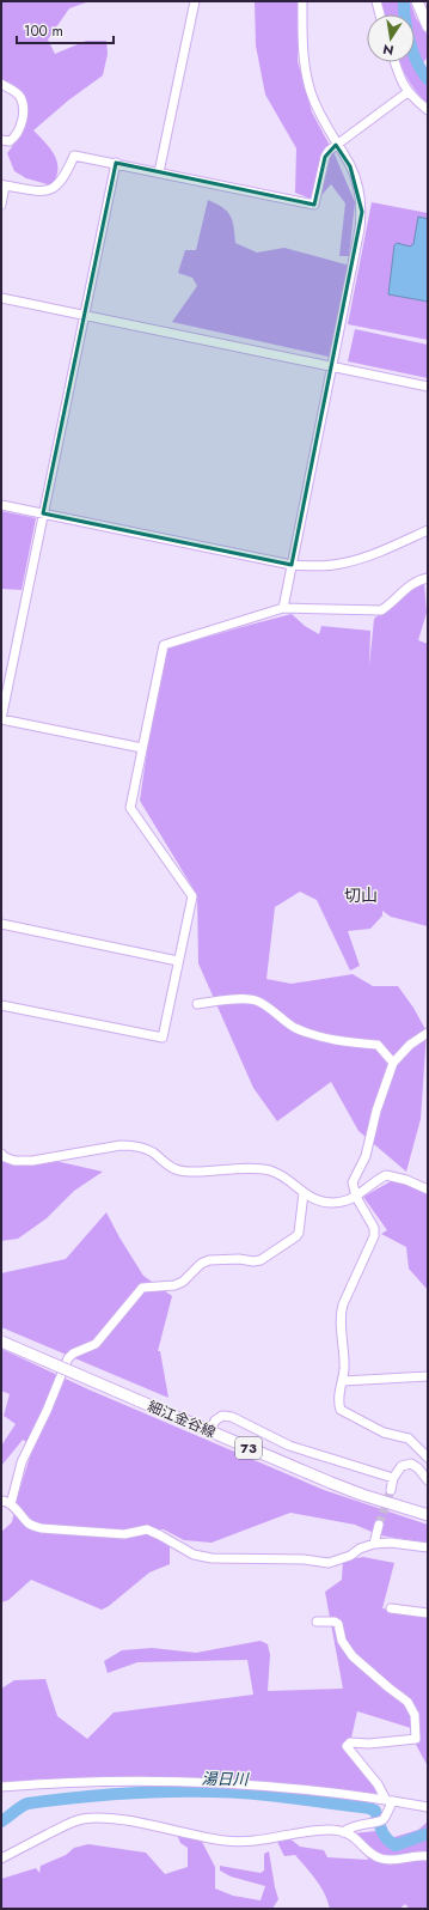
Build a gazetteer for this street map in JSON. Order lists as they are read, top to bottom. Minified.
{"streets":{"main road":["細江金谷線","73"]},"districts":["切山"],"water":["湯日川"],"scale_bar":"100 m","north":"bottom"}
